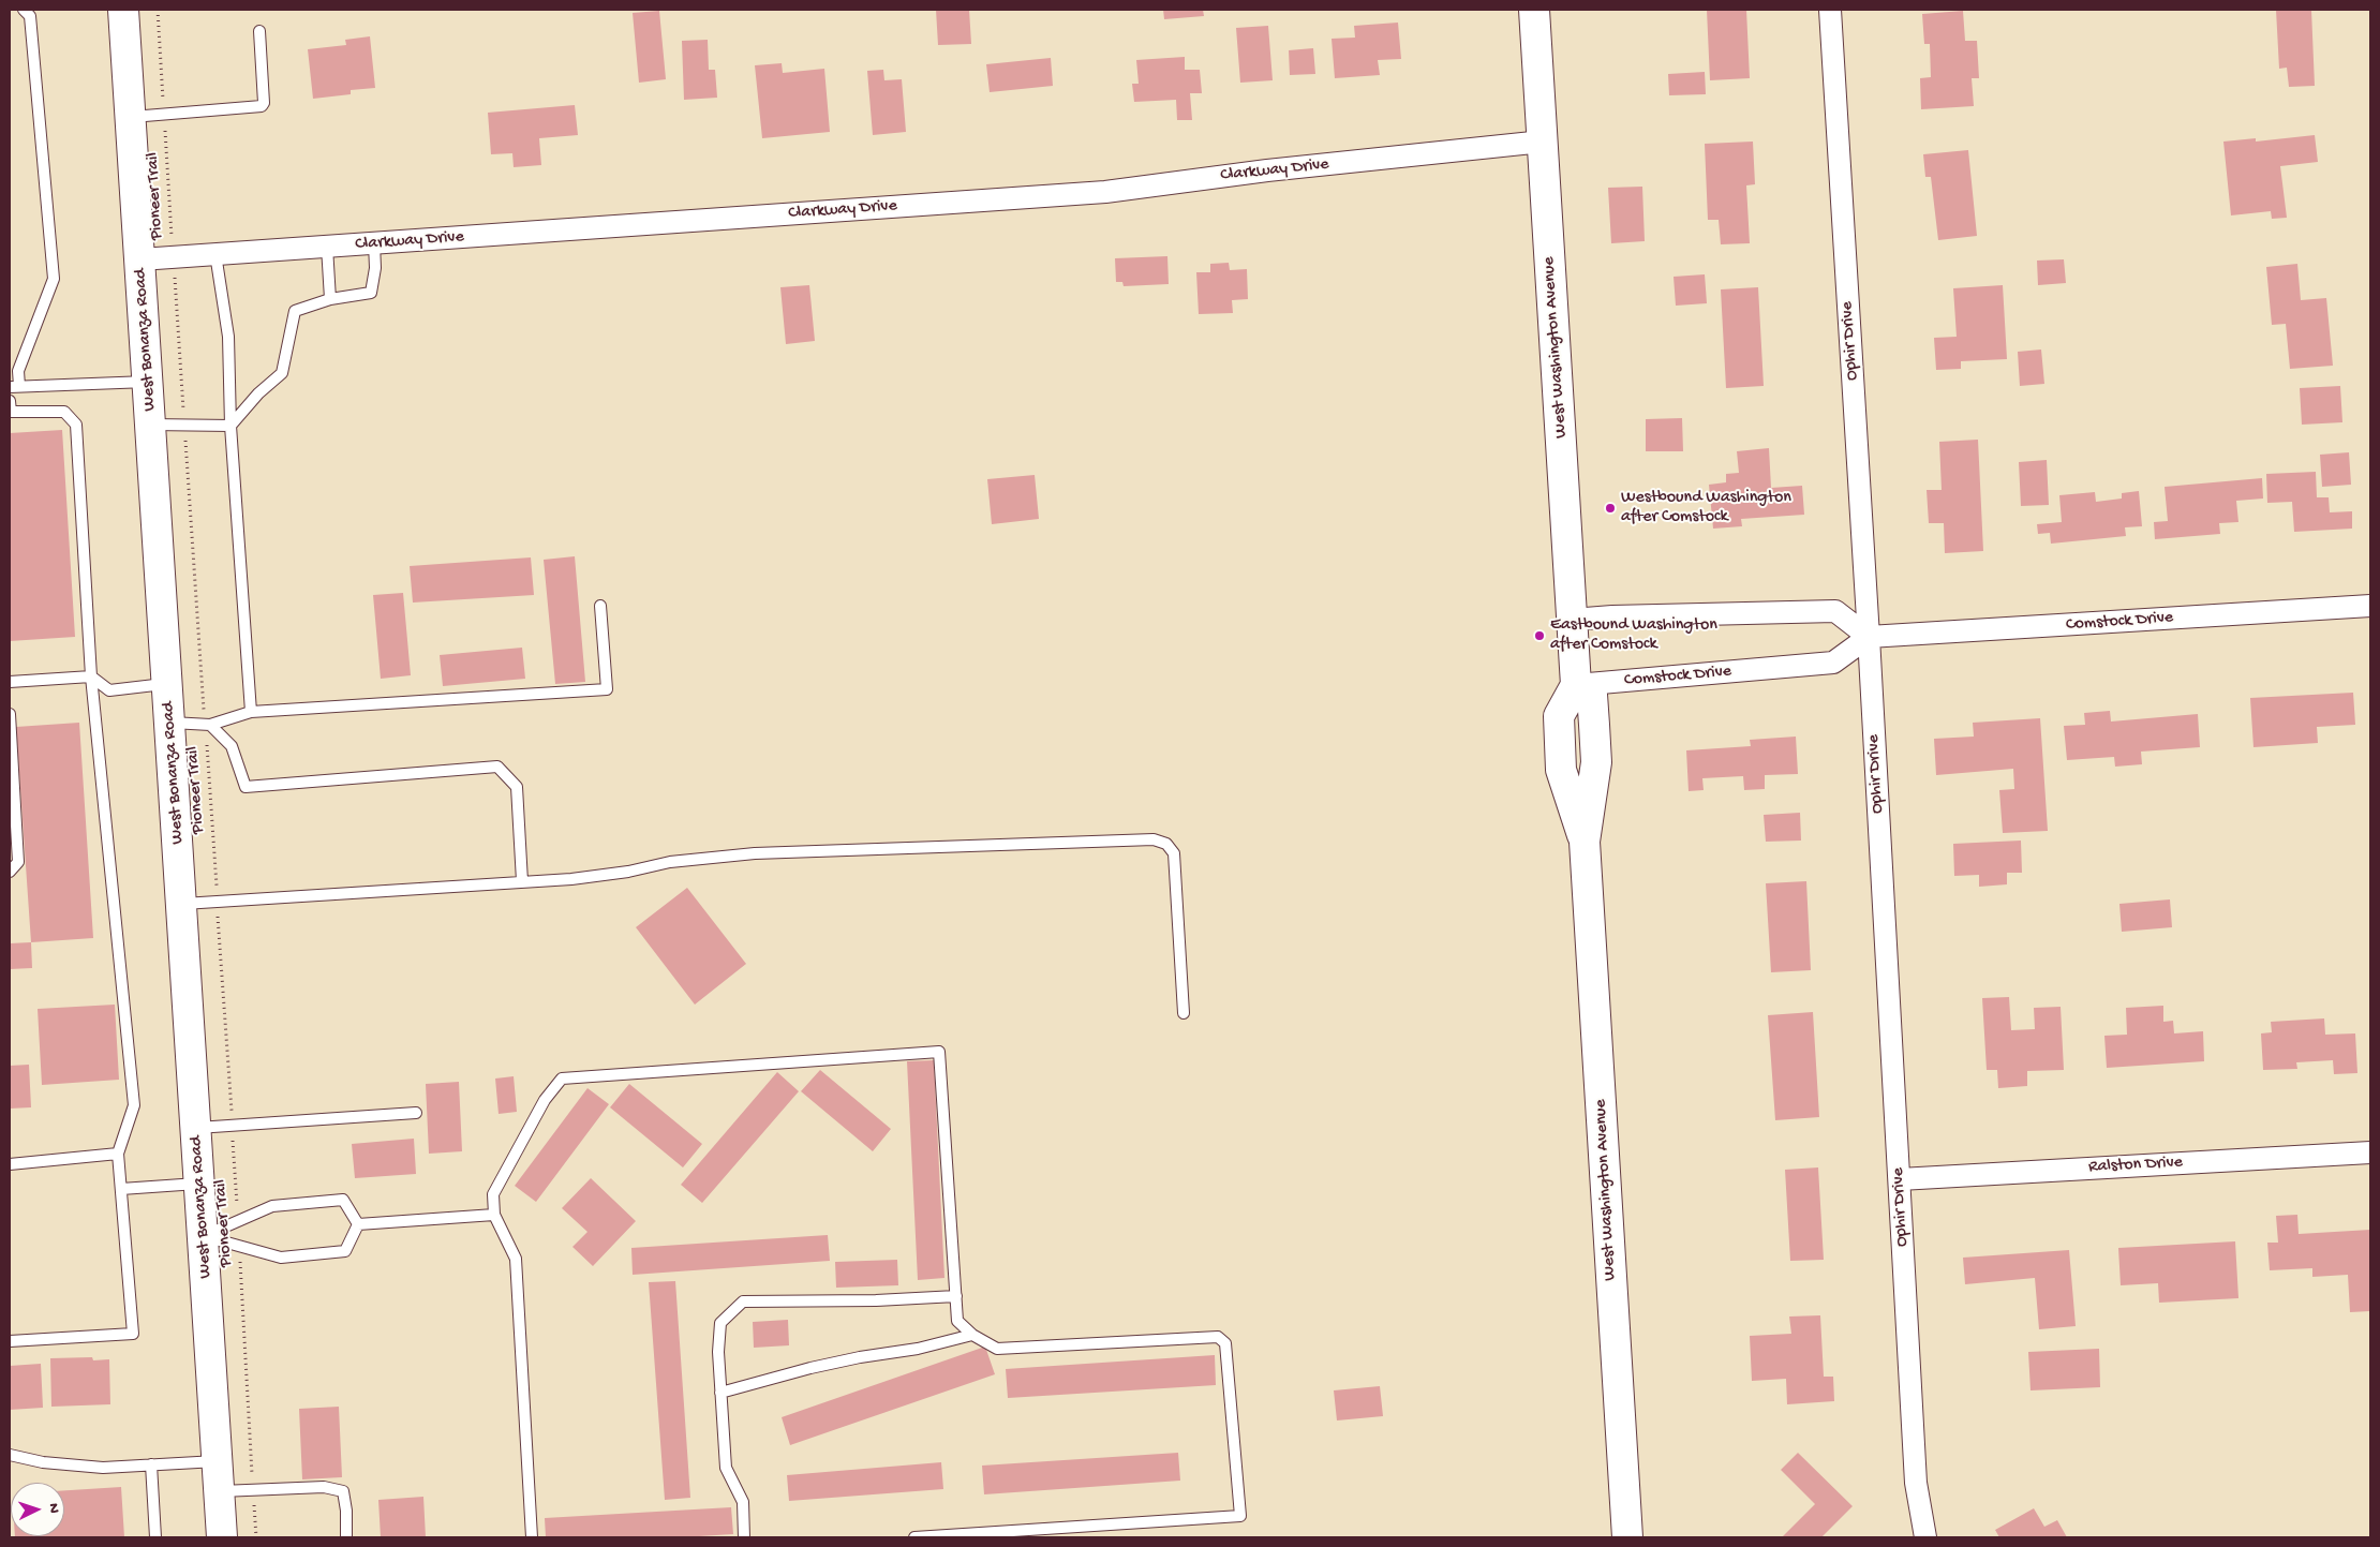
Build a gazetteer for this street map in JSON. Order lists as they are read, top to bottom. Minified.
{"streets":{"main road":["West Bonanza Road","West Washington Avenue"],"street":["Clarkway Drive","Ophir Drive","Comstock Drive","Ralston Drive"],"path":["Pioneer Trail"]},"crossings":[["Clarkway Drive","Pioneer Trail"],["Clarkway Drive","West Bonanza Road"],["Clarkway Drive","West Washington Avenue"],["Ophir Drive","Comstock Drive"],["Ophir Drive","Ralston Drive"],["West Washington Avenue","Comstock Drive"]],"places":["Westbound Washington after Comstock","Eastbound Washington after Comstock"],"north":"right"}
